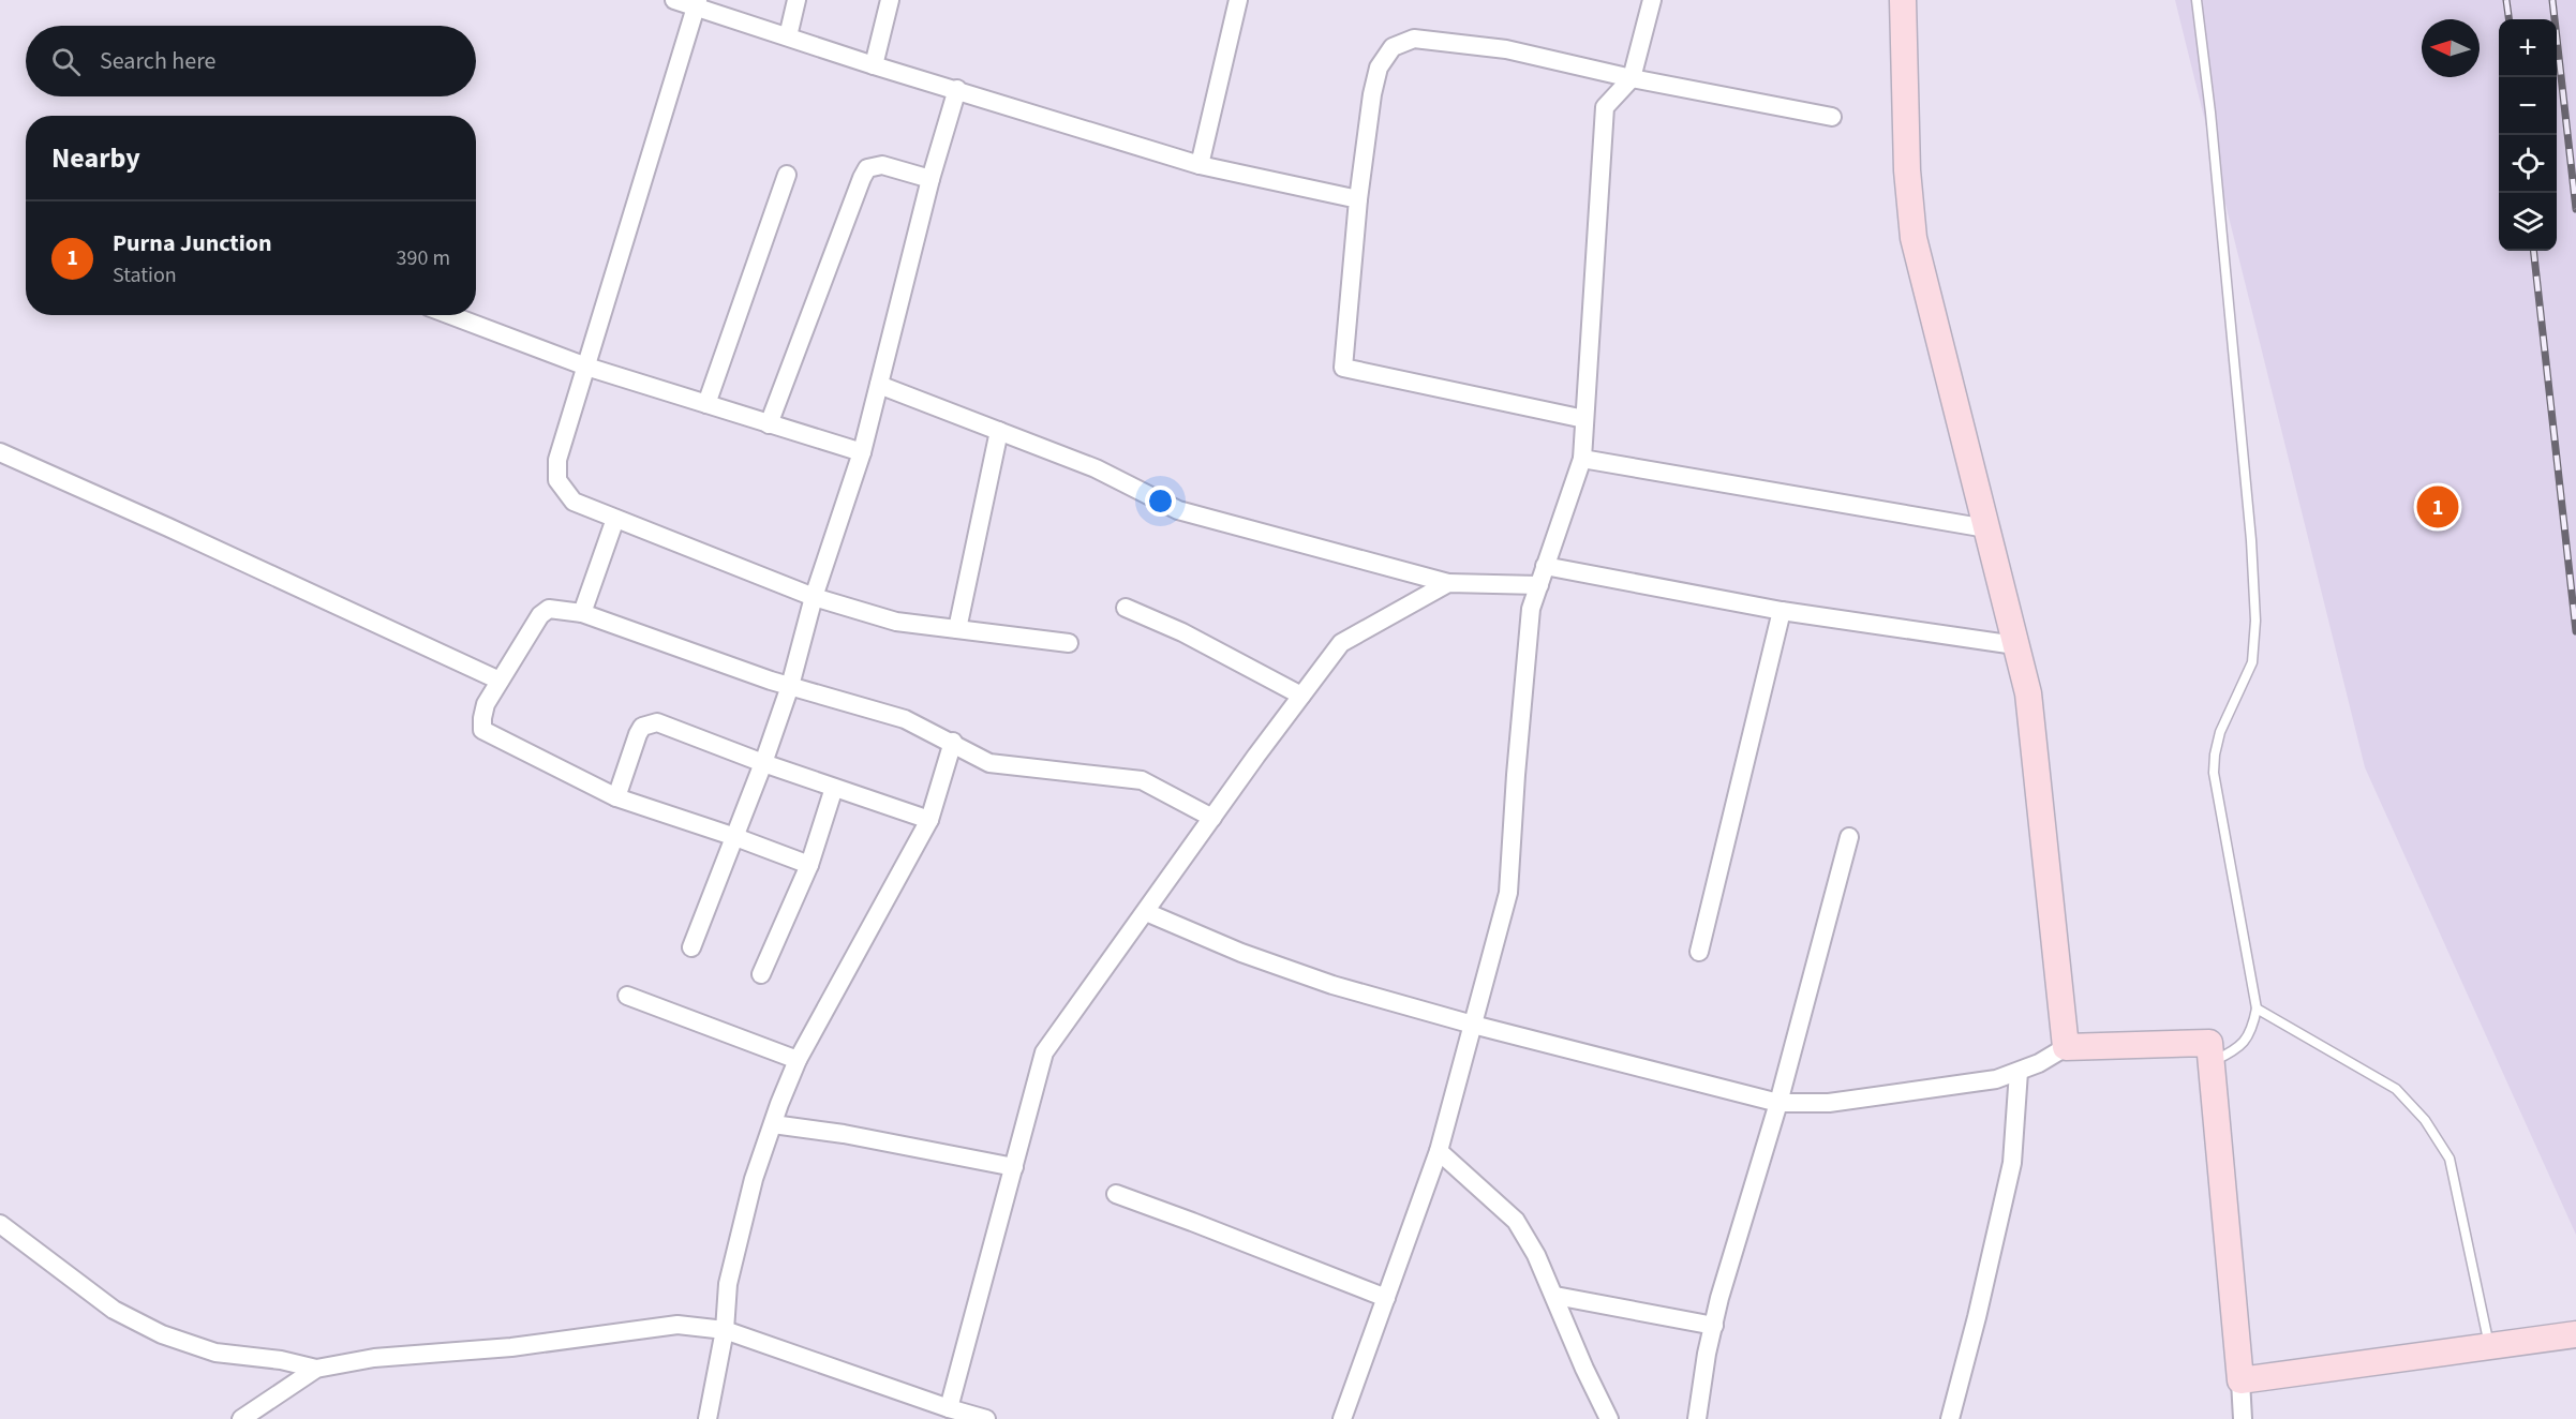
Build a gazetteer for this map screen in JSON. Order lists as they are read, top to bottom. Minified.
{"north":"left","page":{"map_buttons":["+","−"],"search":"Search here","heading":"Nearby","list":[{"mark":"1","name":"Purna Junction","note":"Station","value":"390 m"}],"pins":"1"}}
